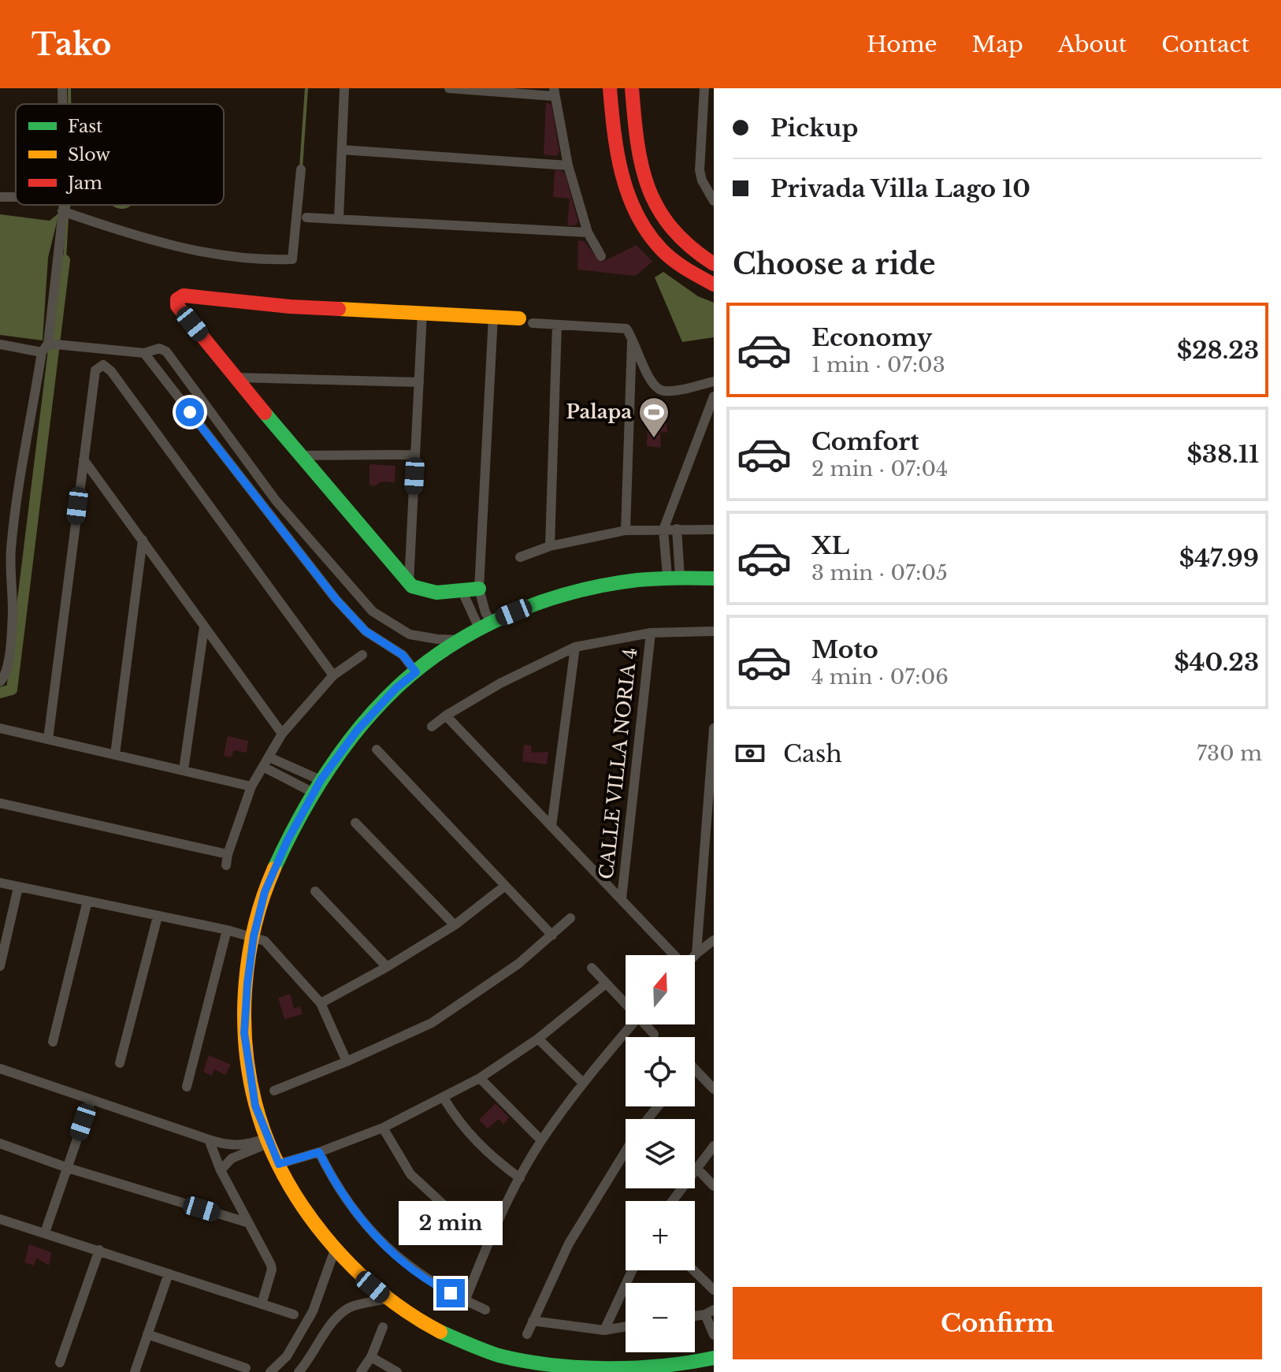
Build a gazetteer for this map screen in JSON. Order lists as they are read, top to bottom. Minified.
{"streets":{"street":["CALLE VILLA NORIA 4"]},"places":{"sports":["Palapa"]},"legend":["Fast","Slow","Jam"],"north":"top","page":{"header":"Tako","nav":["Home","Map","About","Contact"],"banner":["Pickup","Privada Villa Lago 10"],"heading":"Choose a ride","list":[{"name":"Economy","note":"1 min · 07:03","value":"$28.23"},{"name":"Comfort","note":"2 min · 07:04","value":"$38.11"},{"name":"XL","note":"3 min · 07:05","value":"$47.99"},{"name":"Moto","note":"4 min · 07:06","value":"$40.23"}],"pay":["Cash","730 m"],"map_buttons":["+","−"],"bubble":"2 min","buttons":"Confirm"}}
